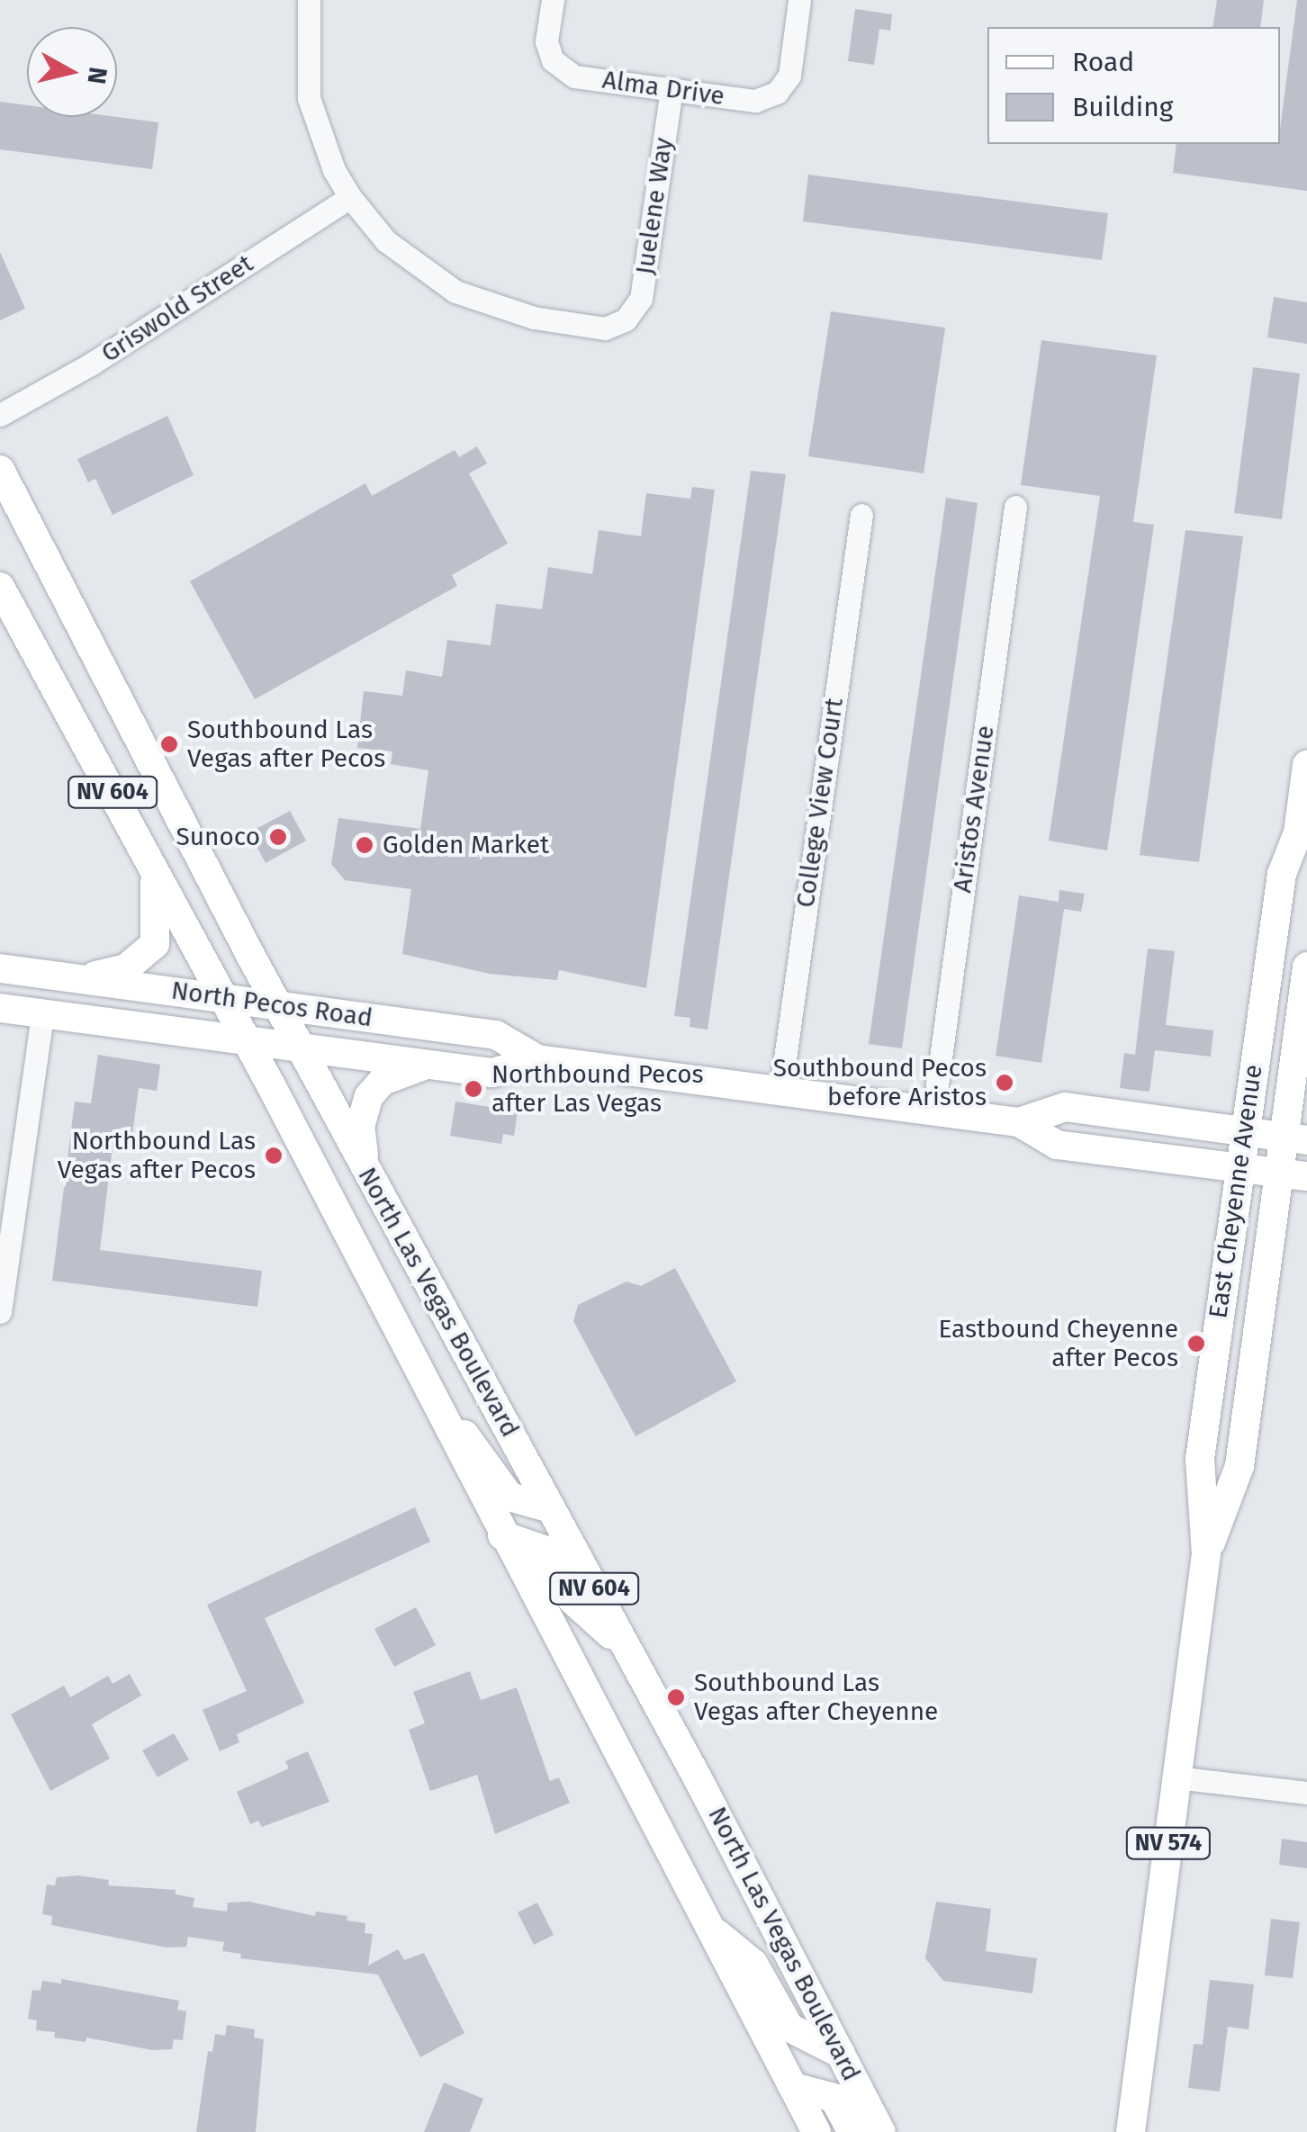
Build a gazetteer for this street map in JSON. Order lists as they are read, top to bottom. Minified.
{"streets":{"main road":["NV 604","North Pecos Road","East Cheyenne Avenue","North Las Vegas Boulevard","NV 574"],"street":["Alma Drive","Juelene Way","Griswold Street","College View Court","Aristos Avenue"]},"crossings":[["Alma Drive","Juelene Way"],["Juelene Way","Griswold Street"],["College View Court","North Pecos Road"],["Aristos Avenue","North Pecos Road"],["North Pecos Road","East Cheyenne Avenue"],["North Pecos Road","North Las Vegas Boulevard"]],"places":["Southbound Las Vegas after Pecos","Sunoco","Golden Market","Southbound Pecos before Aristos","Northbound Pecos after Las Vegas","Northbound Las Vegas after Pecos","Eastbound Cheyenne after Pecos","Southbound Las Vegas after Cheyenne"],"legend":["Road","Building"],"north":"right"}
